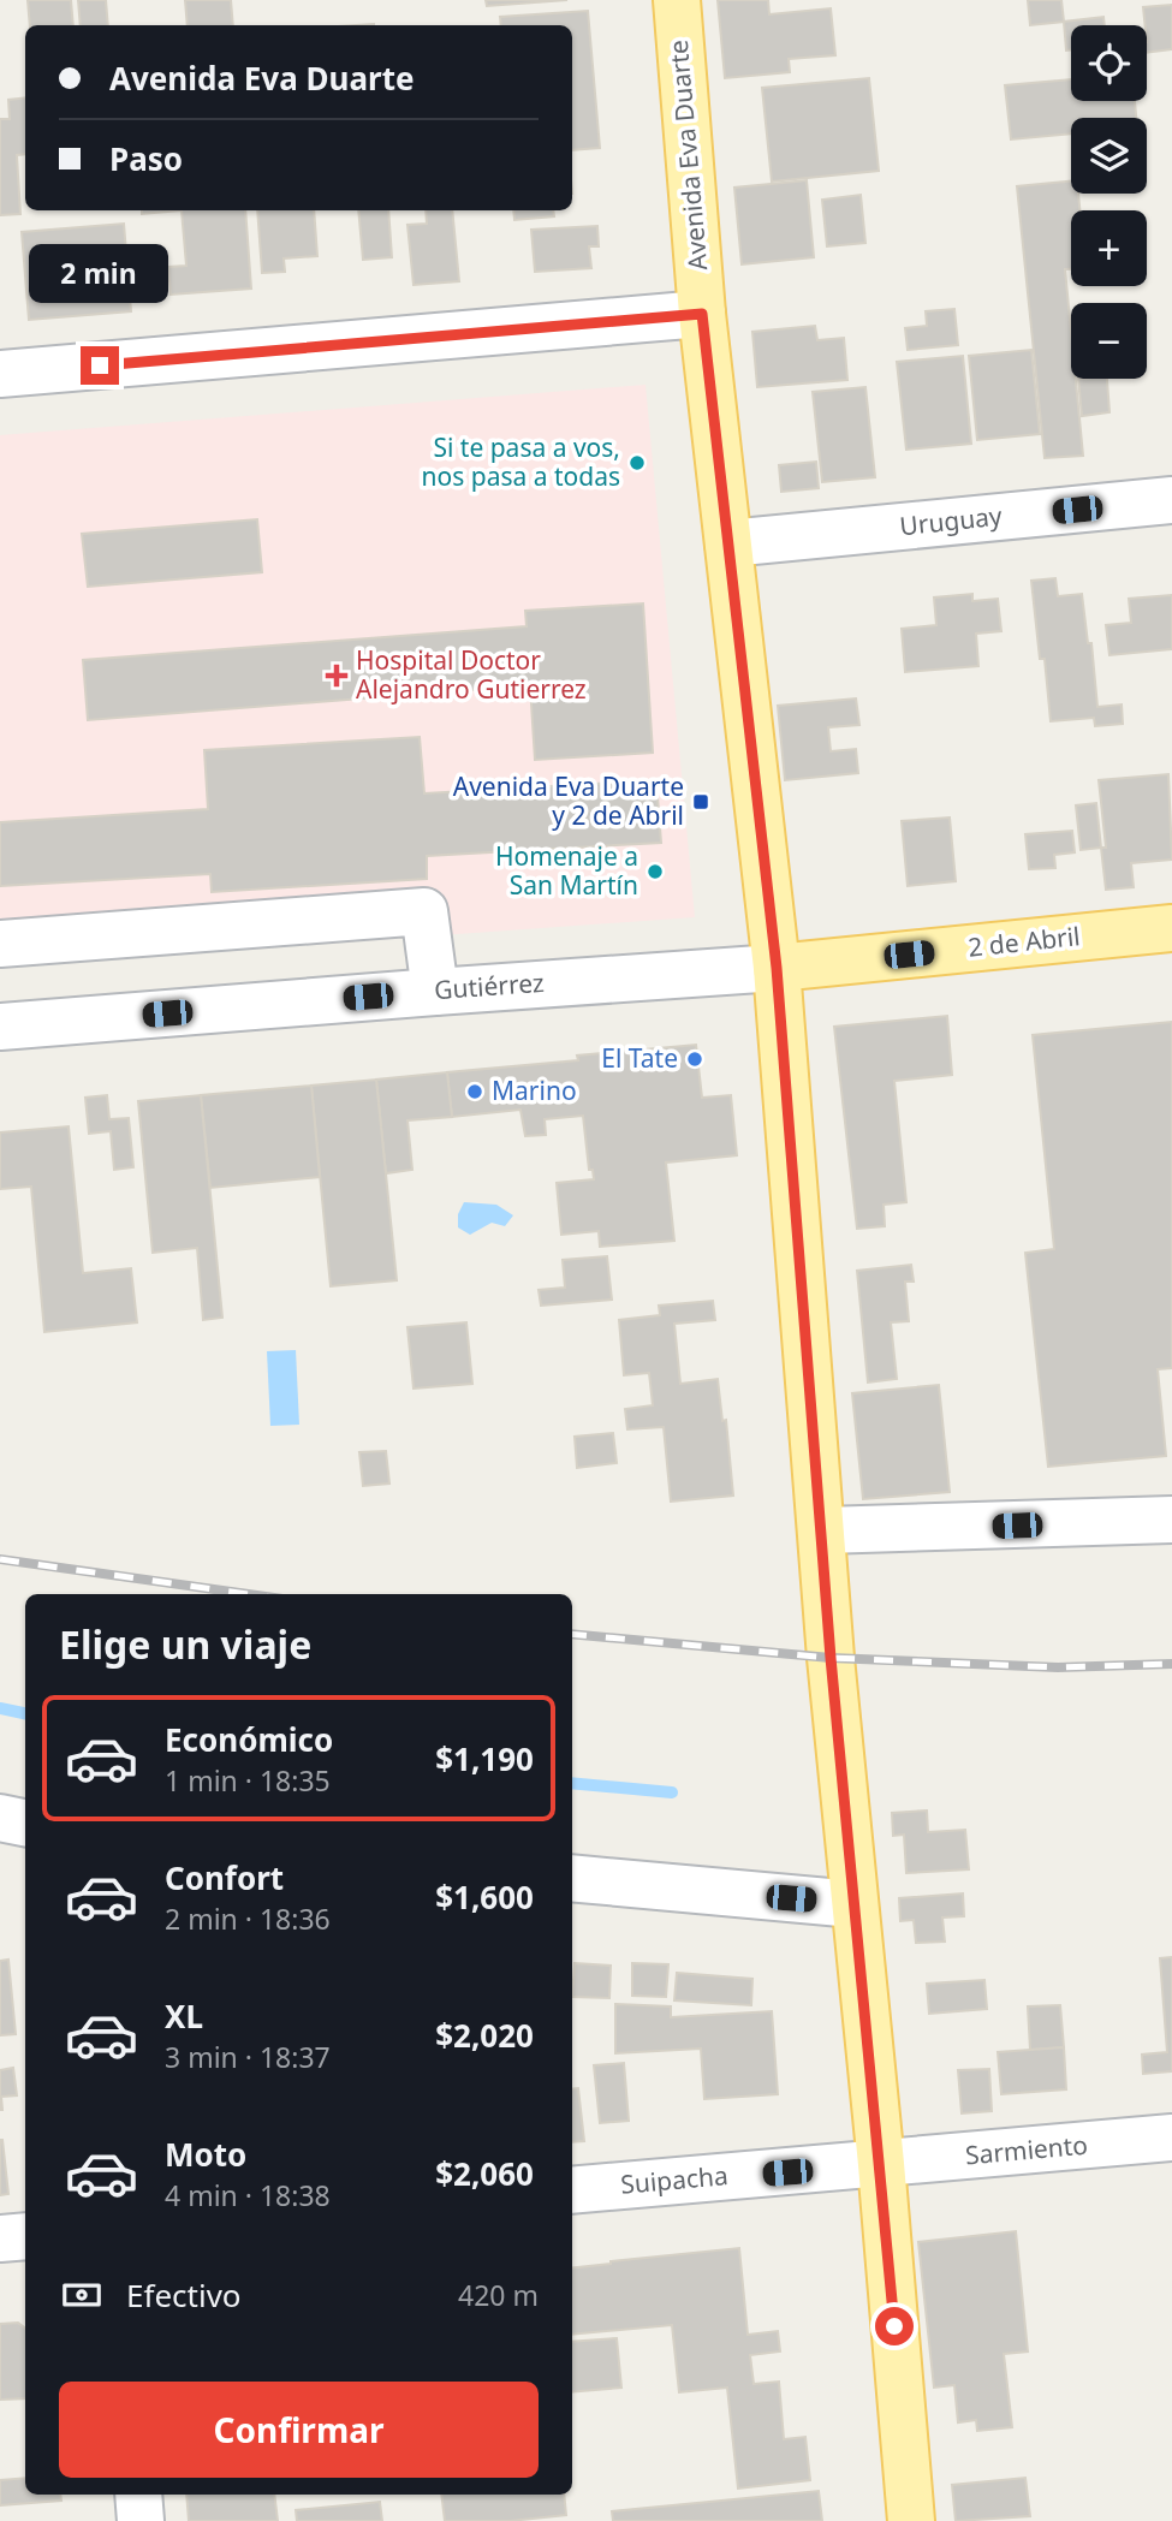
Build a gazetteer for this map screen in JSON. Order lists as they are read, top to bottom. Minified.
{"streets":{"main road":["Avenida Eva Duarte","2 de Abril"],"street":["Uruguay","Gutiérrez","Sarmiento","Suipacha"]},"crossings":[["Avenida Eva Duarte","Uruguay"],["Avenida Eva Duarte","2 de Abril"],["Avenida Eva Duarte","Gutiérrez"],["Avenida Eva Duarte","Sarmiento"],["Avenida Eva Duarte","Suipacha"],["2 de Abril","Gutiérrez"],["Sarmiento","Suipacha"]],"places":{"other":["Si te pasa a vos, nos pasa a todas","Homenaje a San Martín","El Tate","Marino"],"health":["Hospital Doctor Alejandro Gutierrez"],"transit":["Avenida Eva Duarte y 2 de Abril"]},"page":{"map_buttons":["+","−"],"banner":["Avenida Eva Duarte","Paso"],"bubble":"2 min","heading":"Elige un viaje","list":[{"name":"Económico","note":"1 min · 18:35","value":"$1,190"},{"name":"Confort","note":"2 min · 18:36","value":"$1,600"},{"name":"XL","note":"3 min · 18:37","value":"$2,020"},{"name":"Moto","note":"4 min · 18:38","value":"$2,060"}],"pay":["Efectivo","420 m"],"buttons":"Confirmar"}}
